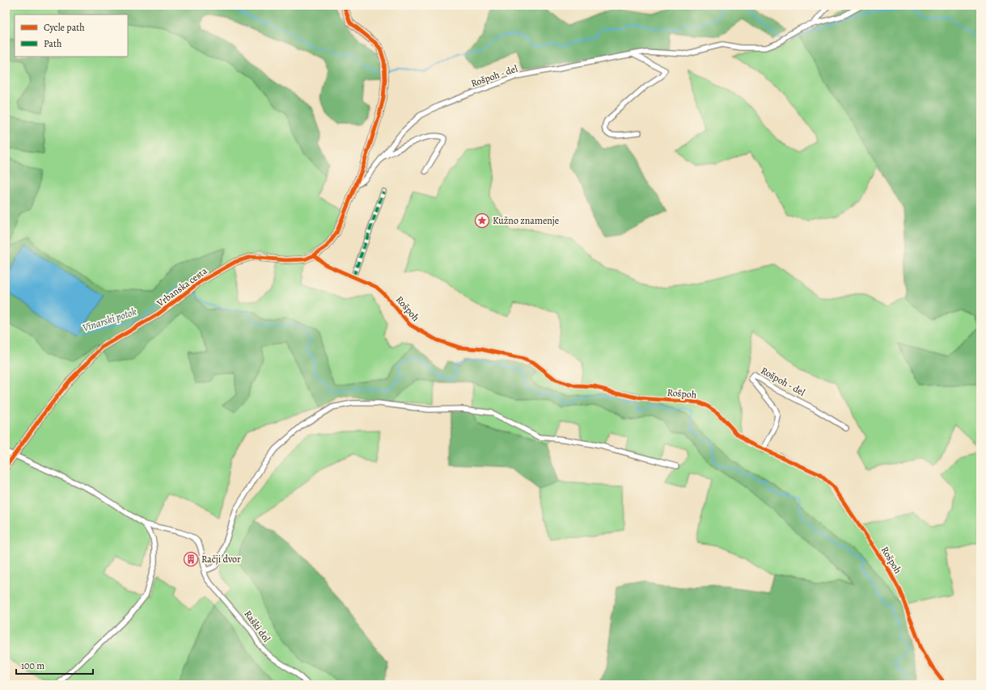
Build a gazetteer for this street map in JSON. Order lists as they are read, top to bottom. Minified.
{"streets":{"street":["Rošpoh - del","Vrbanska cesta","Rošpoh","Raški dol"]},"crossings":[["Rošpoh - del","Vrbanska cesta"],["Rošpoh - del","Rošpoh"],["Vrbanska cesta","Rošpoh"]],"water":["Vinarski potok"],"places":{"place":["Kužno znamenje"],"building":["Račji dvor"]},"legend":["Cycle path","Path"],"scale_bar":"100 m"}
